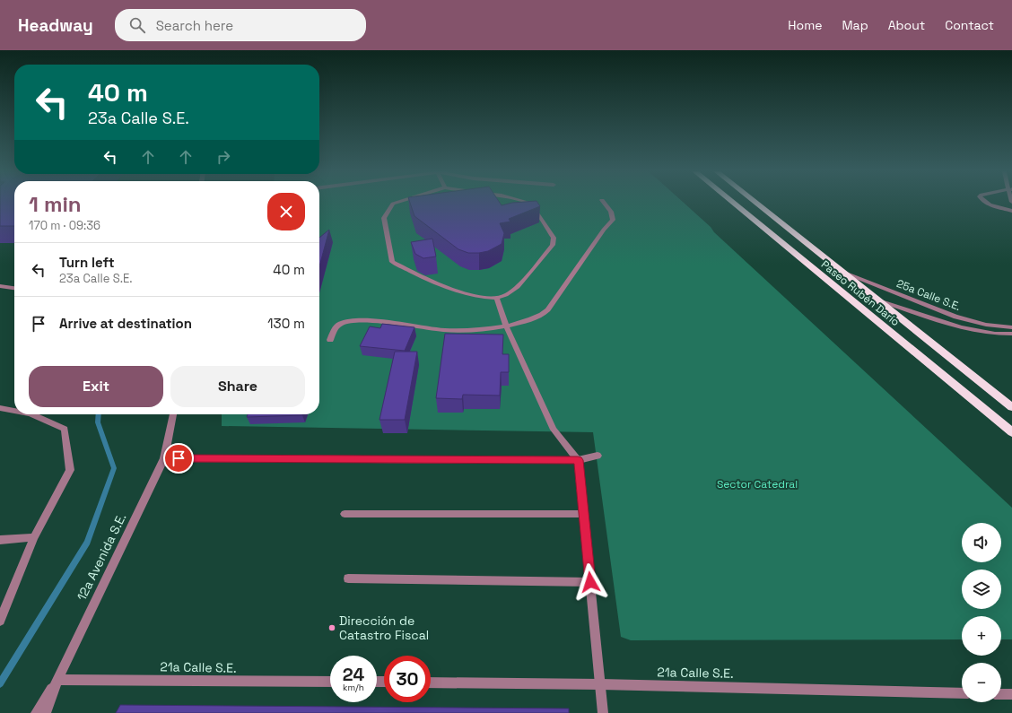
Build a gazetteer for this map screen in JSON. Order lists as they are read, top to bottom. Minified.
{"streets":{"highway":["Paseo Rubén Darío"],"street":["25a Calle S.E.","12a Avenida S.E.","21a Calle S.E."]},"crossings":[["Paseo Rubén Darío","25a Calle S.E."],["12a Avenida S.E.","21a Calle S.E."]],"parks":["Sector Catedral"],"places":["Dirección de Catastro Fiscal"],"page":{"header":"Headway","search":"Search here","nav":["Home","Map","About","Contact"],"turn":["40 m","23a Calle S.E."],"heading":["1 min","170 m · 09:36"],"list":[{"name":"Turn left","note":"23a Calle S.E.","value":"40 m"},{"name":"Arrive at destination","value":"130 m"}],"buttons":["Exit","Share"],"map_buttons":["+","−"],"speed":"24 km/h","limit":"30"}}
